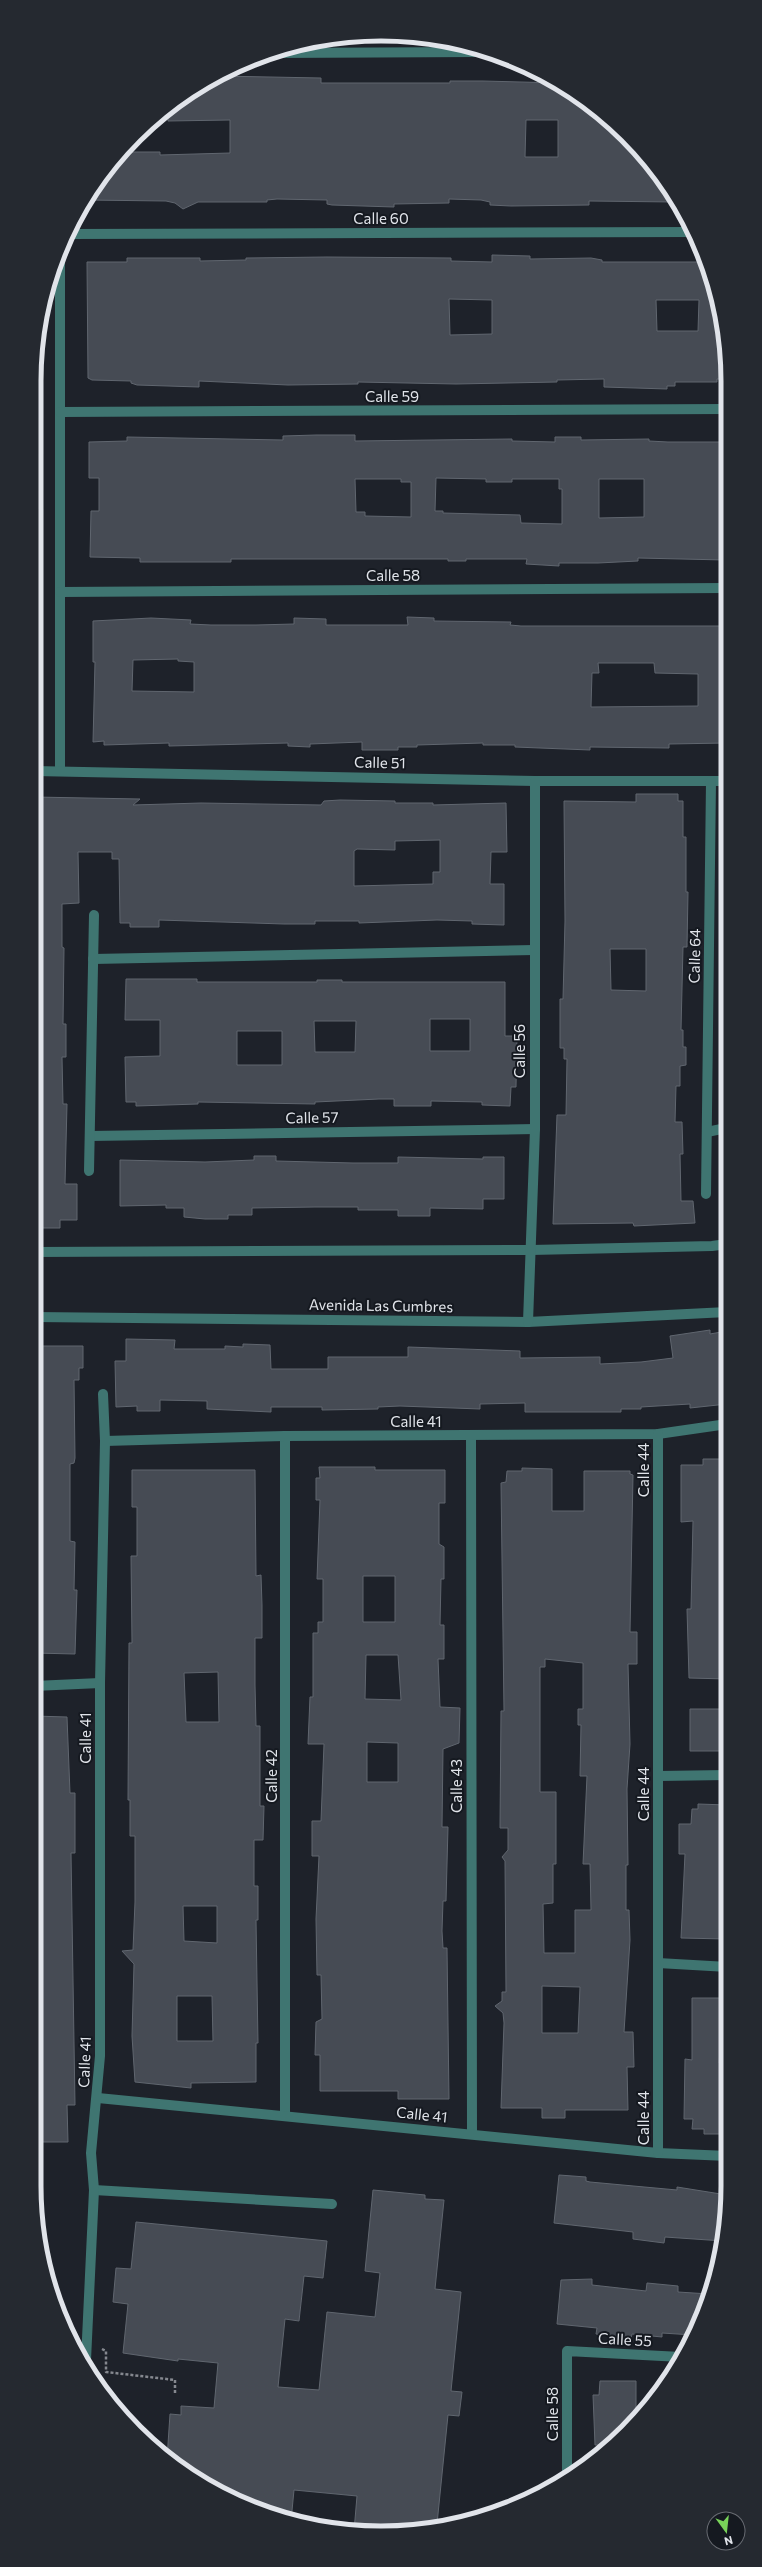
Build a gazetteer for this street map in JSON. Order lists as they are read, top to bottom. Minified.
{"streets":{"street":["Calle 60","Calle 59","Calle 58","Calle 51","Calle 64","Calle 56","Calle 57","Avenida Las Cumbres","Calle 41","Calle 44","Calle 42","Calle 43","Calle 55"]},"crossings":[["Calle 58","Calle 55"],["Calle 51","Calle 64"],["Calle 51","Calle 56"],["Calle 56","Calle 57"],["Calle 56","Avenida Las Cumbres"],["Calle 41","Calle 44"],["Calle 41","Calle 42"],["Calle 41","Calle 43"]],"north":"bottom"}
